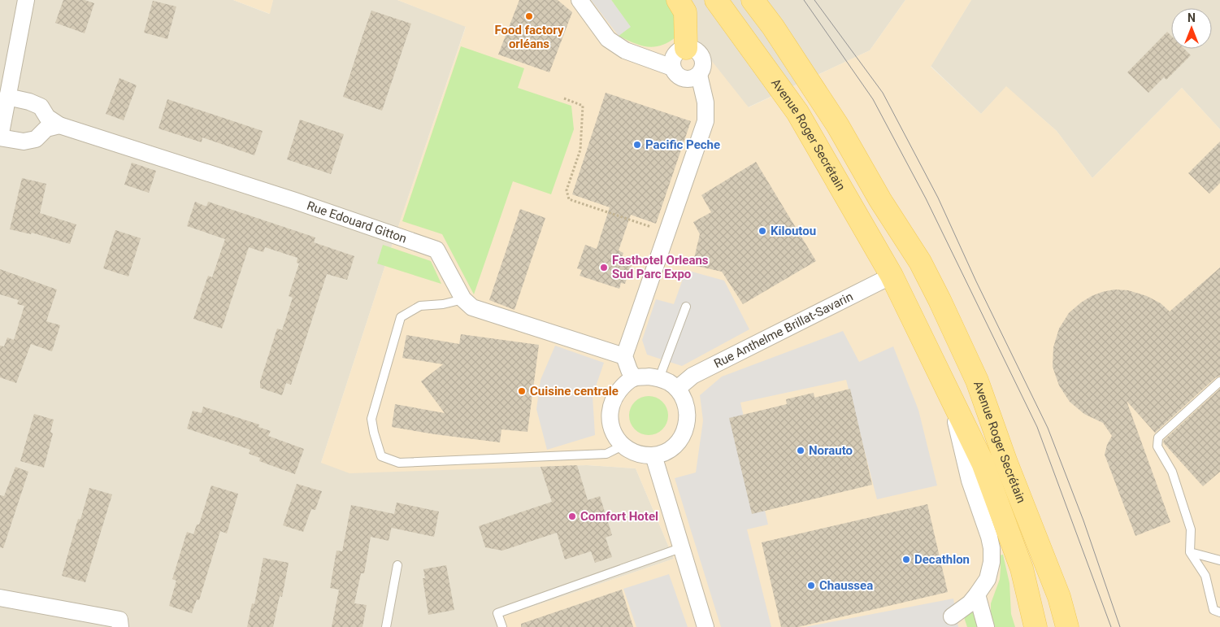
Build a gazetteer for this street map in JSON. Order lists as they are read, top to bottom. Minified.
{"streets":{"main road":["Avenue Roger Secrétain"],"street":["Rue Edouard Gitton","Rue Anthelme Brillat-Savarin"]},"crossings":[["Avenue Roger Secrétain","Rue Anthelme Brillat-Savarin"]],"places":["Food factory orléans","Pacific Peche","Kiloutou","Fasthotel Orleans Sud Parc Expo","Cuisine centrale","Norauto","Comfort Hotel","Decathlon","Chaussea"],"north":"top"}
